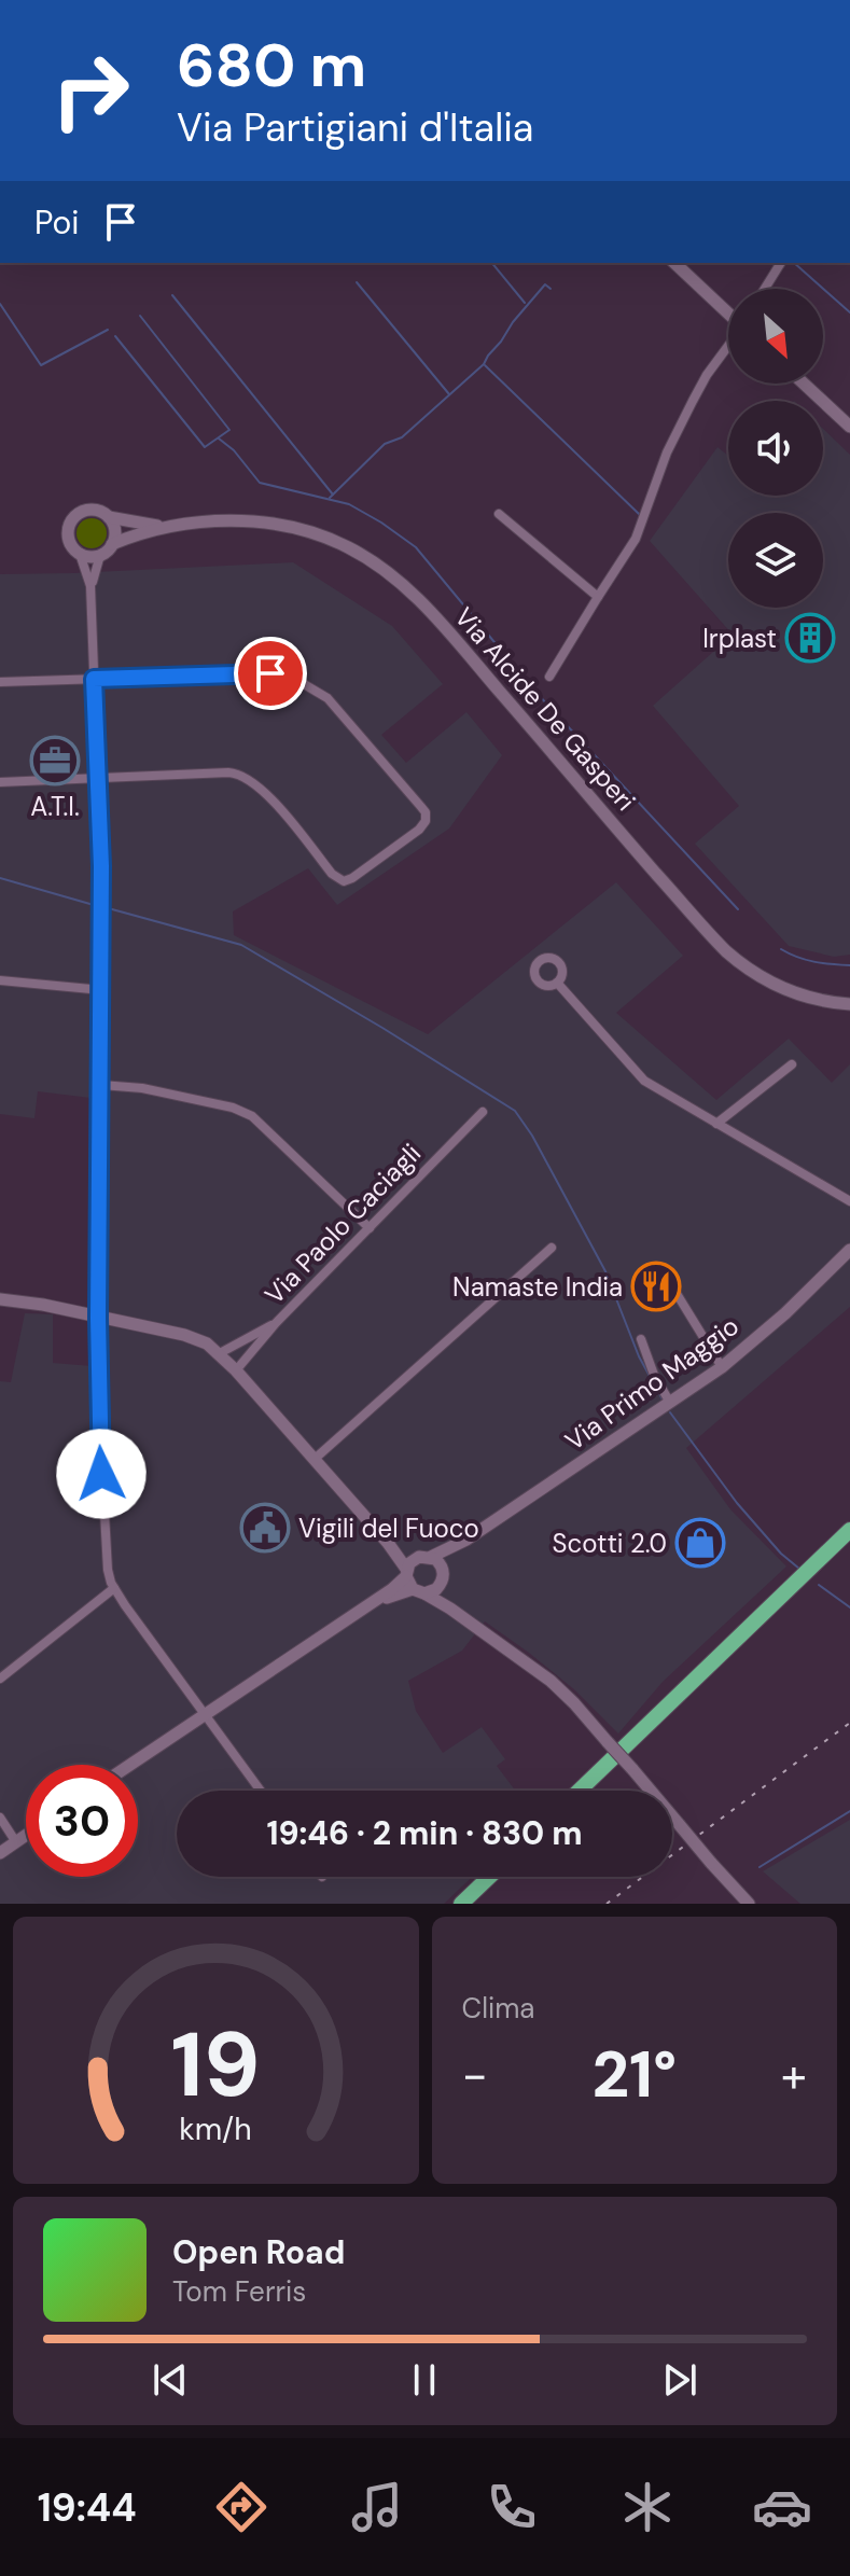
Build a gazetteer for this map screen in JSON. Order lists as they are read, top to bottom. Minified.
{"streets":{"street":["Via Alcide De Gasperi","Via Paolo Caciagli","Via Primo Maggio"]},"places":{"building":["Irplast"],"office":["A.T.I."],"restaurant":["Namaste India"],"public building":["Vigili del Fuoco"],"shop":["Scotti 2.0"]},"north":"bottom right","page":{"turn":["680 m","Via Partigiani d'Italia"],"then":"Poi","limit":"30","trip":"19:46 · 2 min · 830 m","tile":"Clima","heat":["−","21°","+"],"song":["Open Road","Tom Ferris"],"tabs":"19:44","gauge":["19","km/h"]}}
